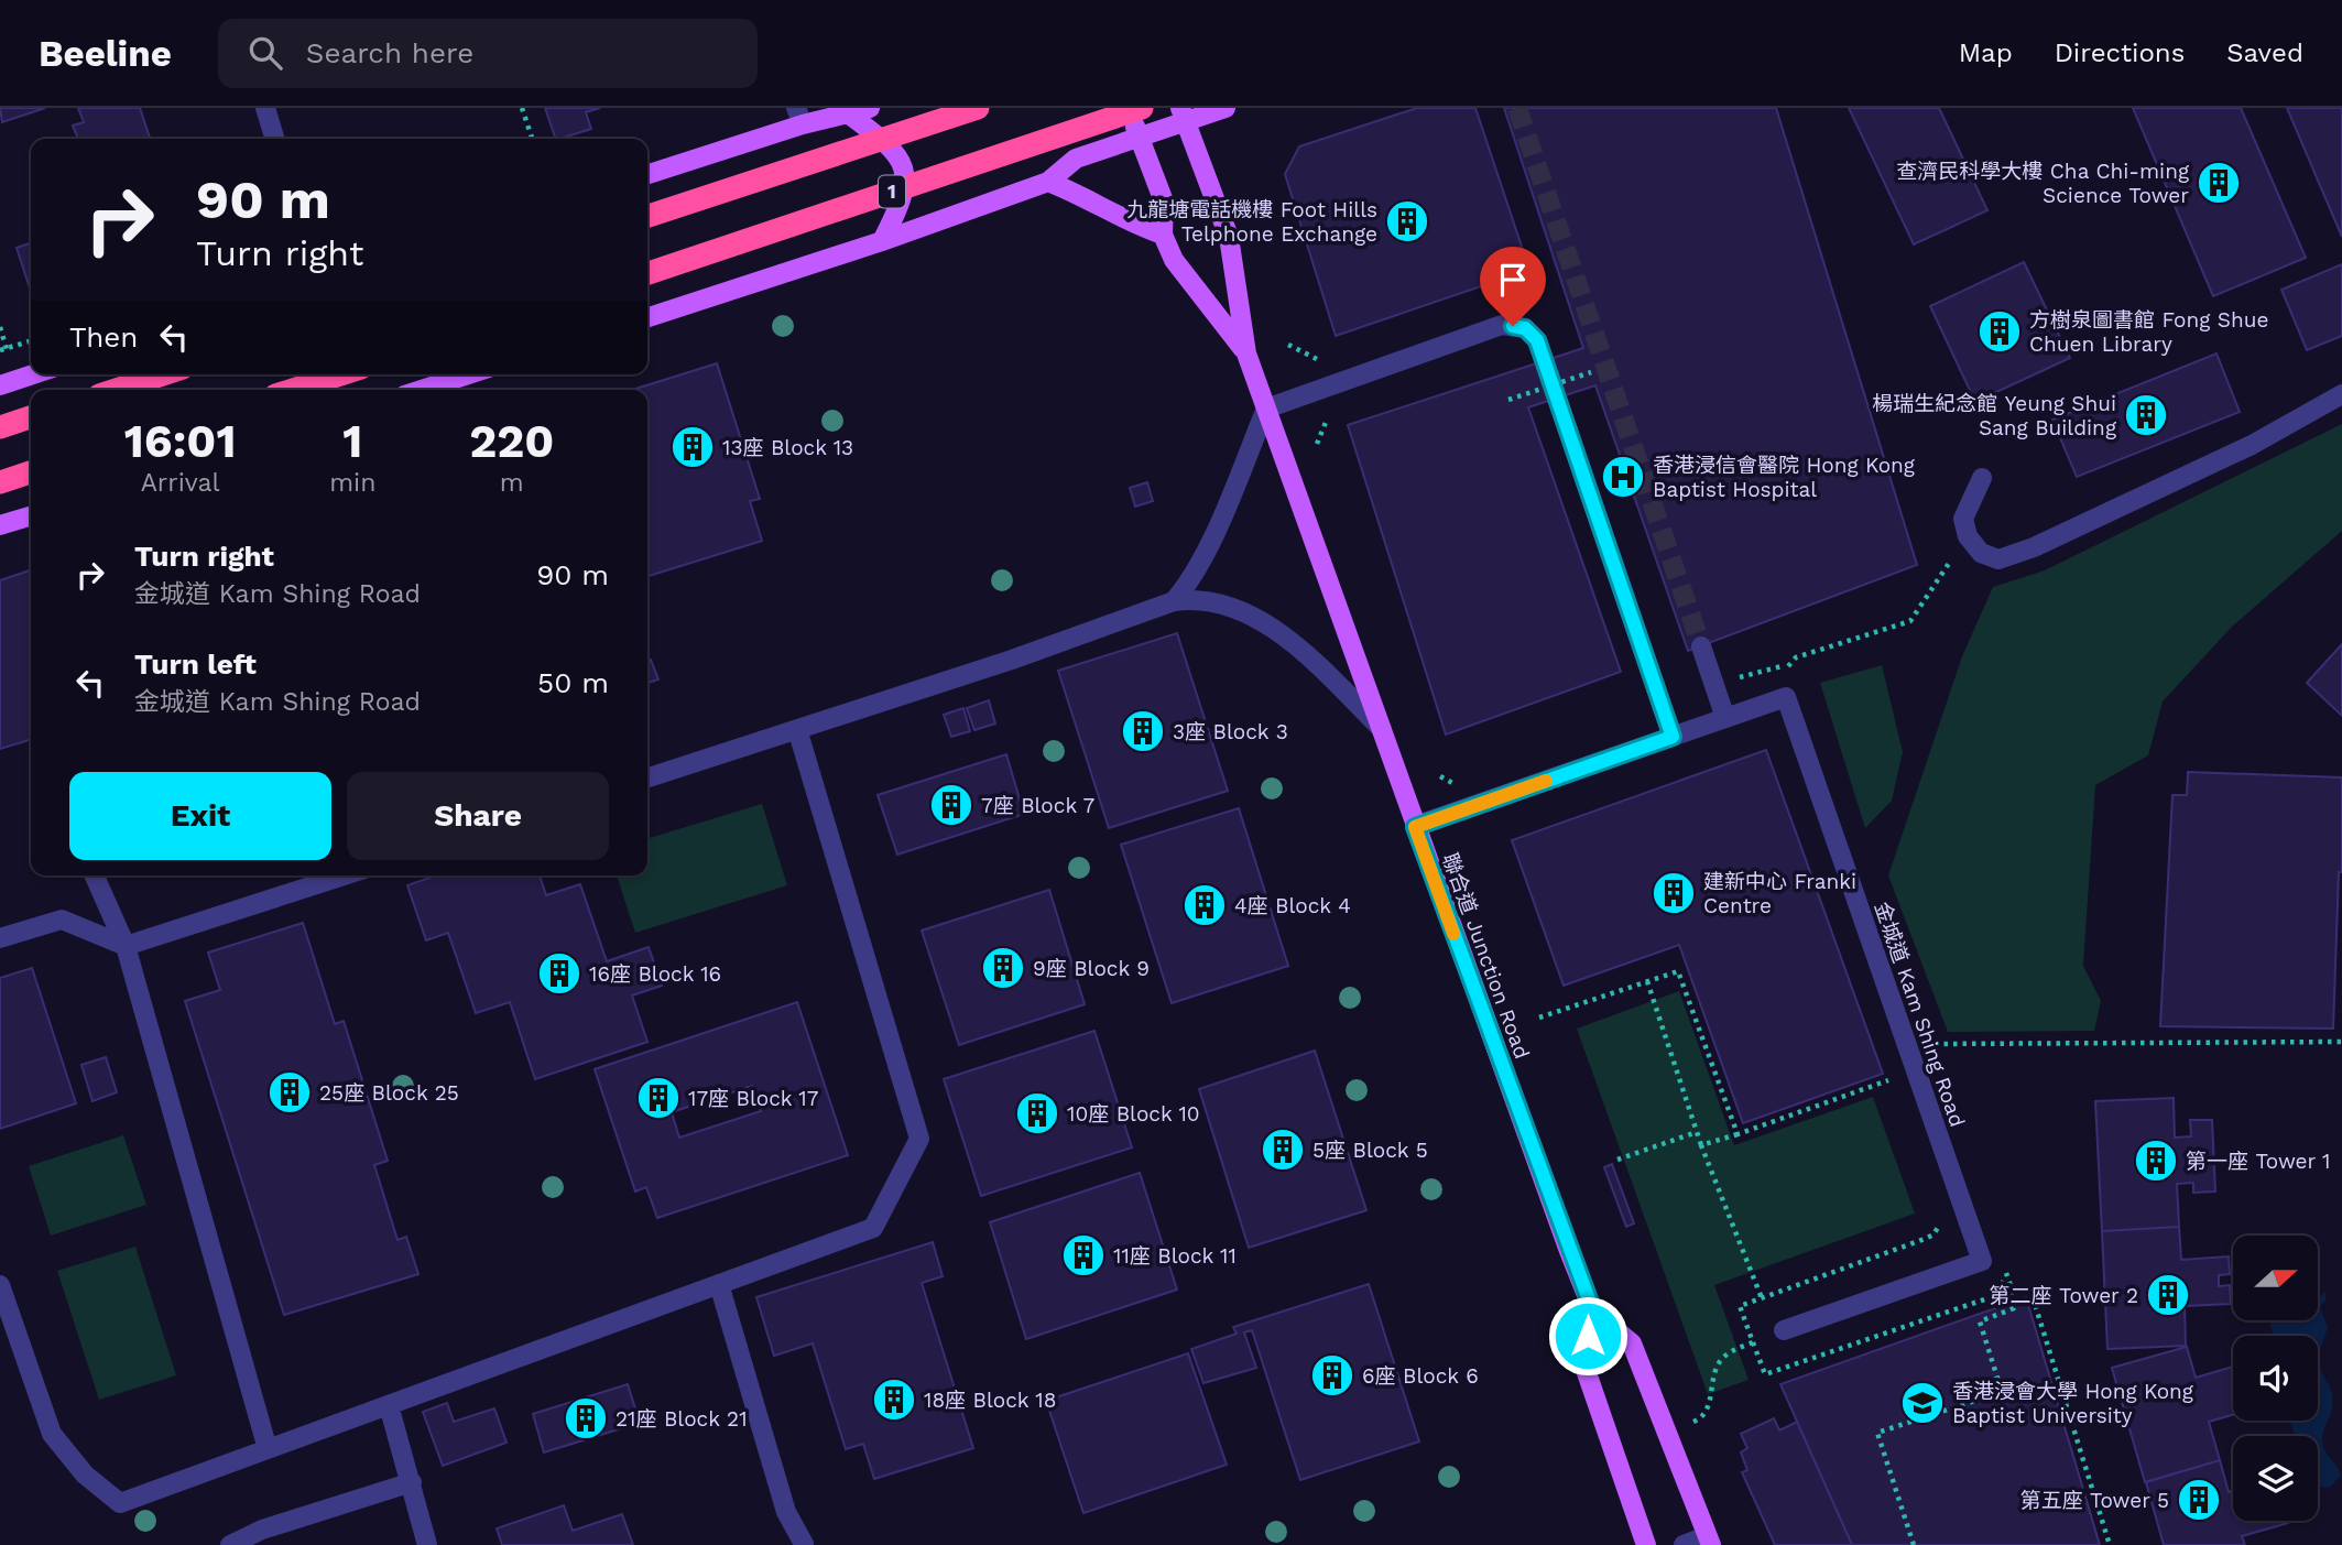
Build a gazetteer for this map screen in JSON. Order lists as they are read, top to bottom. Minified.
{"streets":{"highway":["1"],"main road":["聯合道 Junction Road"],"street":["金城道 Kam Shing Road"]},"crossings":[["聯合道 Junction Road","金城道 Kam Shing Road"]],"places":{"building":["查濟民科學大樓 Cha Chi-ming Science Tower","九龍塘電話機樓 Foot Hills Telphone Exchange","方樹泉圖書館 Fong Shue Chuen Library","楊瑞生紀念館 Yeung Shui Sang Building","13座 Block 13","3座 Block 3","7座 Block 7","建新中心 Franki Centre","4座 Block 4","9座 Block 9","16座 Block 16","25座 Block 25","17座 Block 17","10座 Block 10","5座 Block 5","第一座 Tower 1","11座 Block 11","第二座 Tower 2","6座 Block 6","18座 Block 18","21座 Block 21","第五座 Tower 5"],"hospital":["香港浸信會醫院 Hong Kong Baptist Hospital"],"school or university":["香港浸會大學 Hong Kong Baptist University"]},"north":"right","page":{"header":"Beeline","search":"Search here","nav":["Map","Directions","Saved"],"turn":["90 m","Turn right"],"then":"Then","eta":["16:01","Arrival","1","min","220","m"],"list":[{"name":"Turn right","note":"金城道 Kam Shing Road","value":"90 m"},{"name":"Turn left","note":"金城道 Kam Shing Road","value":"50 m"}],"buttons":["Exit","Share"]}}
